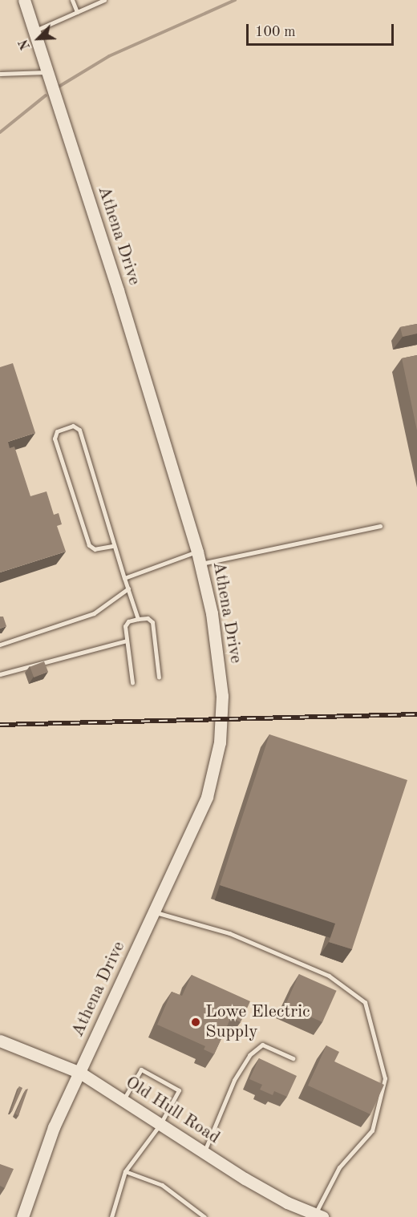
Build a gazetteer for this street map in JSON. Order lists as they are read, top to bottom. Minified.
{"streets":{"street":["Athena Drive","Old Hull Road"]},"crossings":[["Athena Drive","Old Hull Road"]],"places":["Lowe Electric Supply"],"scale_bar":"100 m","north":"bottom left"}
